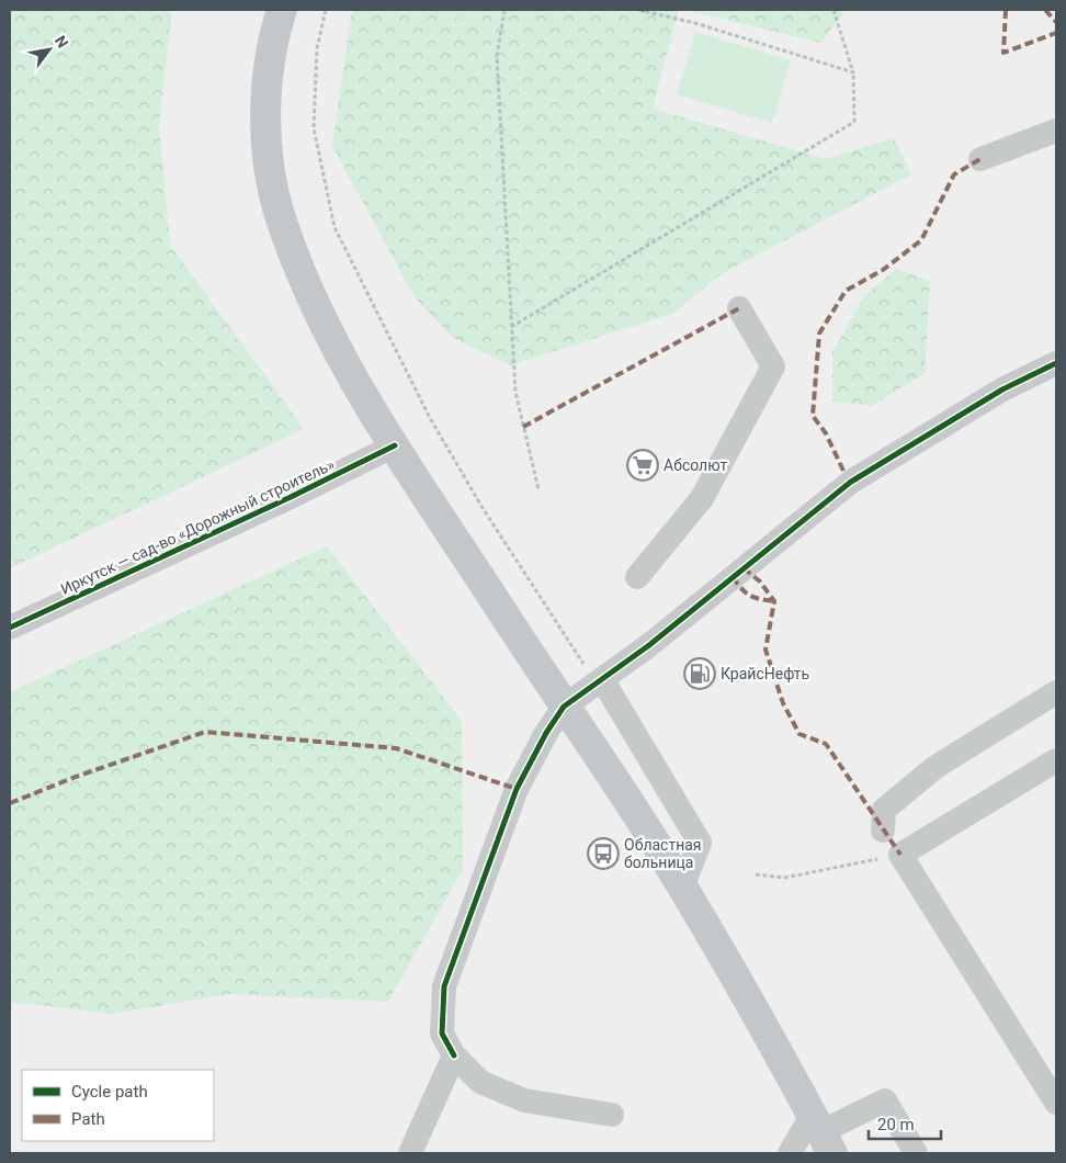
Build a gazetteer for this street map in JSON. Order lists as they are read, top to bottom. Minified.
{"streets":{"street":["Иркутск — сад-во «Дорожный строитель»"]},"places":{"supermarket":["Абсолют"],"fuel station":["КрайсНефть"],"bus stop":["Областная больница"]},"legend":["Cycle path","Path"],"scale_bar":"20 m","north":"top right"}
